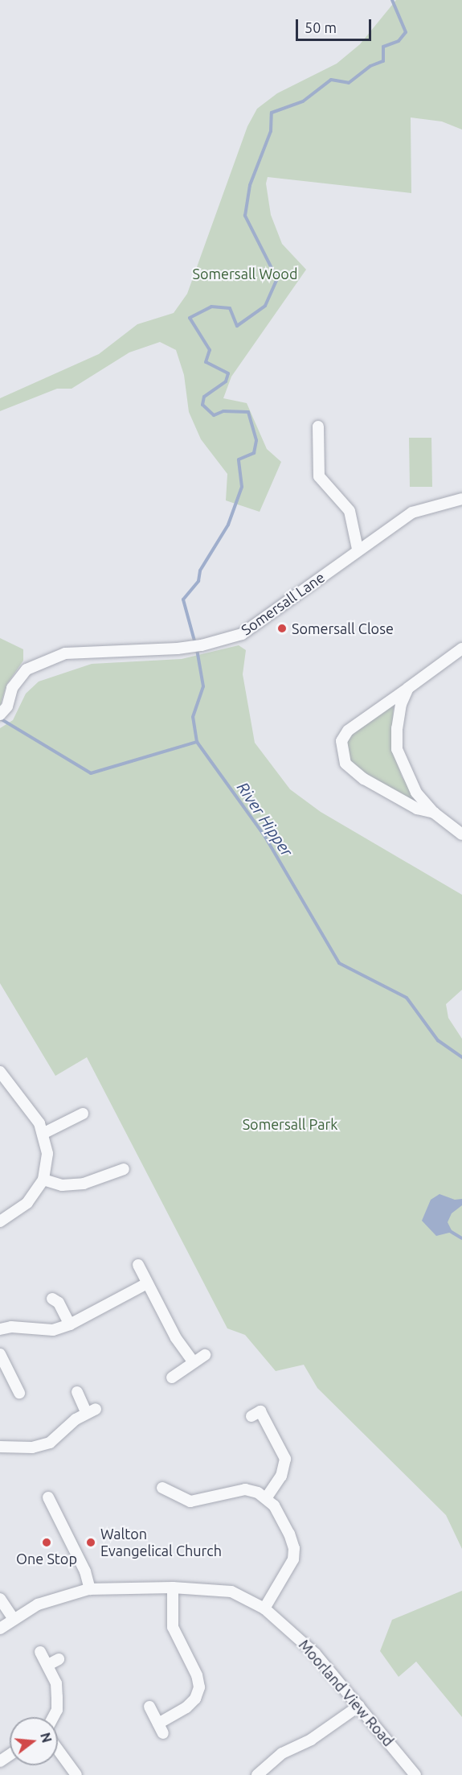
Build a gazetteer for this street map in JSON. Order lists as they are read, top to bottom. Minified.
{"streets":{"street":["Somersall Lane","Moorland View Road"]},"water":["River Hipper"],"parks":["Somersall Wood","Somersall Park"],"places":["Somersall Close","One Stop","Walton Evangelical Church"],"scale_bar":"50 m","north":"right"}
